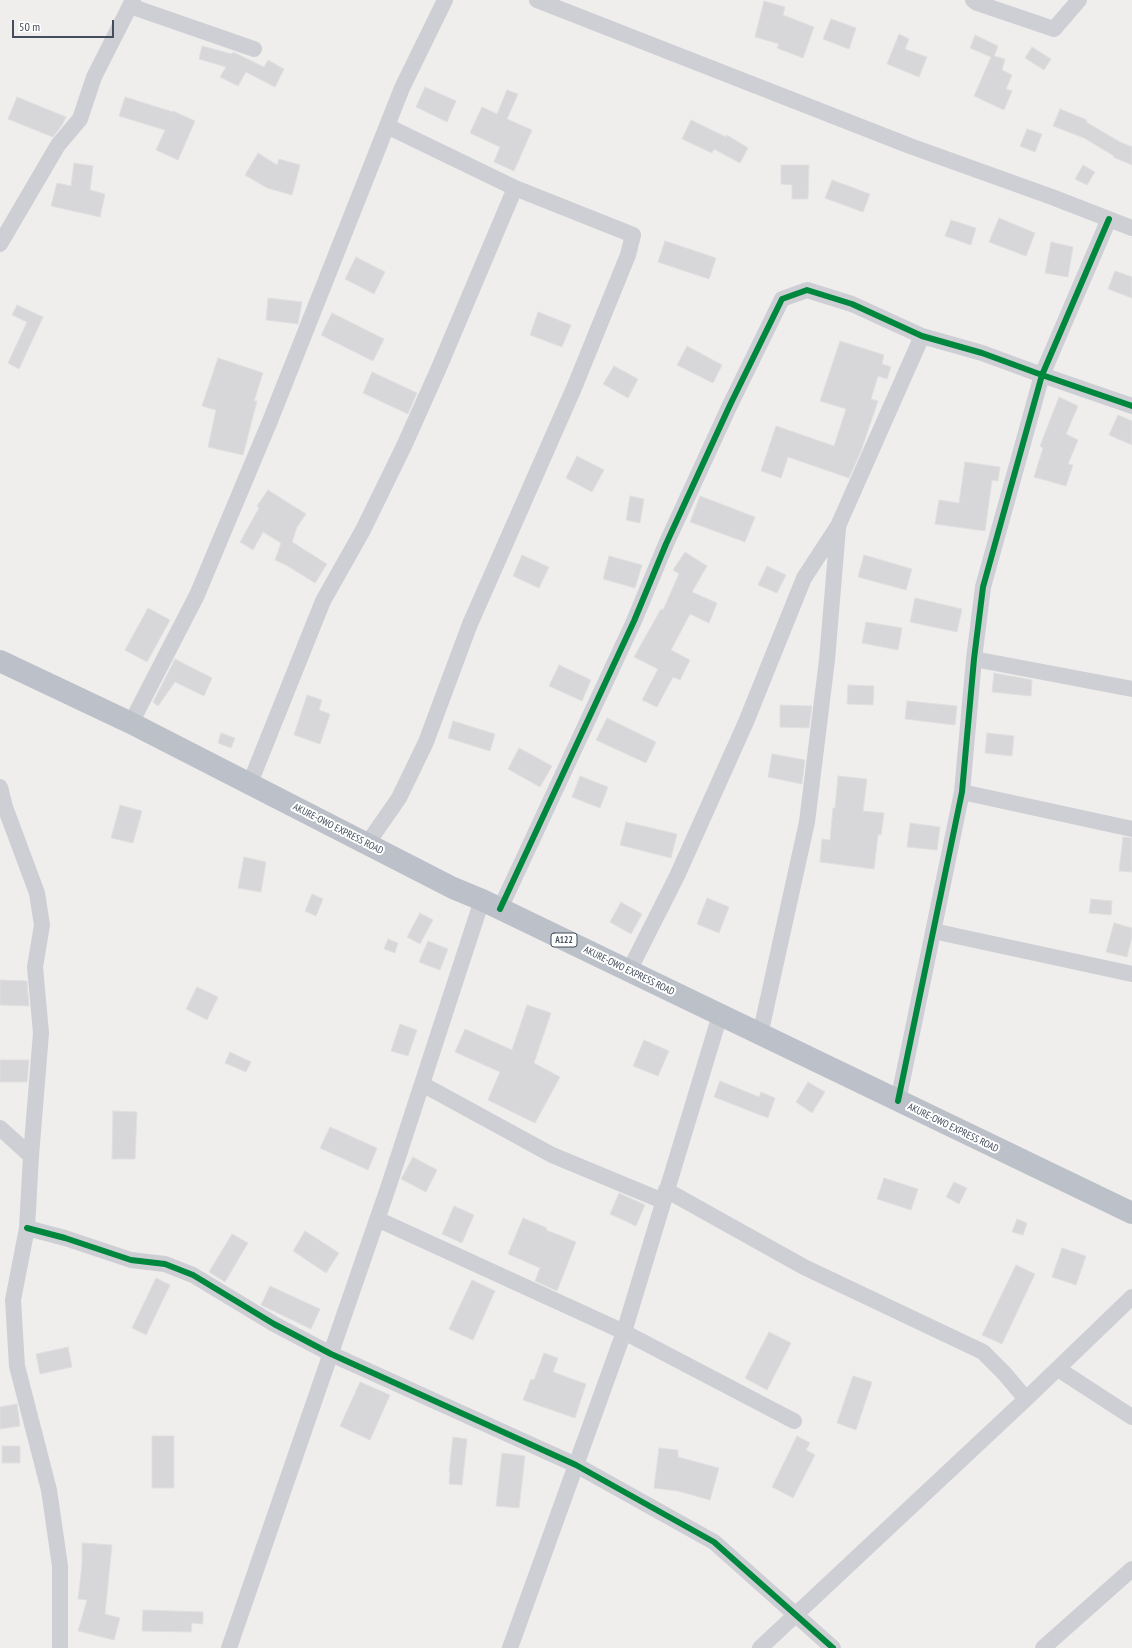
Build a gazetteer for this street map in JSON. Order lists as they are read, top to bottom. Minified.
{"streets":{"highway":["AKURE-OWO EXPRESS ROAD","A122"]},"scale_bar":"50 m"}
